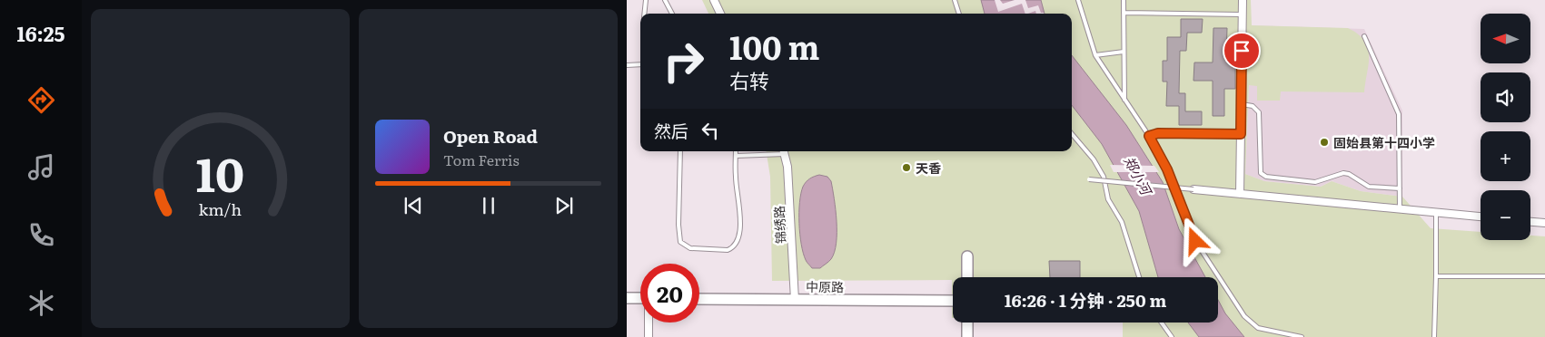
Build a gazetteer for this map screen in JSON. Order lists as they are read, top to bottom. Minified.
{"streets":{"main road":["中原路"],"street":["锦绣路"]},"crossings":[["锦绣路","中原路"]],"water":["郑小河"],"places":["固始县第十四小学","天香"],"north":"left","page":{"tabs":"16:25","map_buttons":["+","−"],"turn":["100 m","右转"],"then":"然后","song":["Open Road","Tom Ferris"],"limit":"20","trip":"16:26 · 1 分钟 · 250 m","gauge":["10","km/h"]}}
